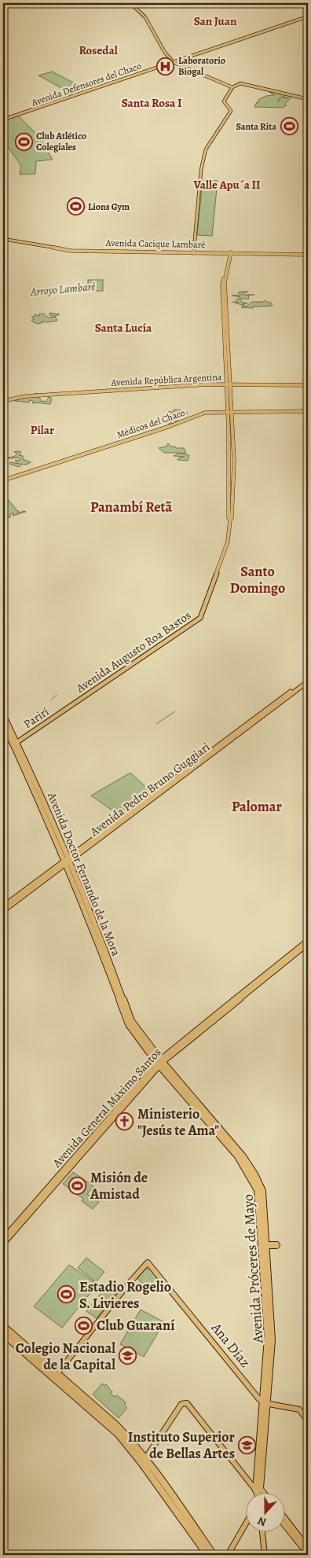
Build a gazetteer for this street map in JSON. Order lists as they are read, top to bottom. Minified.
{"streets":{"highway":["Avenida Doctor Fernando de la Mora","Avenida Próceres de Mayo"],"main road":["Avenida Defensores del Chaco","Avenida Cacique Lambaré","Avenida República Argentina","Médicos del Chaco","Avenida Augusto Roa Bastos","Parirí","Avenida Pedro Bruno Guggiari","Avenida General Máximo Santos","Ana Díaz"]},"crossings":[["Avenida Cacique Lambaré","Avenida Augusto Roa Bastos"],["Avenida República Argentina","Avenida Augusto Roa Bastos"],["Médicos del Chaco","Avenida Augusto Roa Bastos"],["Avenida Augusto Roa Bastos","Parirí"],["Parirí","Avenida Doctor Fernando de la Mora"],["Avenida Pedro Bruno Guggiari","Avenida Doctor Fernando de la Mora"],["Avenida Doctor Fernando de la Mora","Avenida General Máximo Santos"],["Avenida Doctor Fernando de la Mora","Avenida Próceres de Mayo"],["Avenida General Máximo Santos","Avenida Próceres de Mayo"],["Avenida Próceres de Mayo","Ana Díaz"]],"districts":["San Juan","Rosedal","Santa Rosa I","Valle Apu´a II","Santa Lucía","Pilar","Panambí Retã","Santo Domingo","Palomar"],"water":["Arroyo Lambaré"],"places":{"hospital":["Laboratorio Biogal"],"sports":["Santa Rita","Club Atlético Colegiales","Lions Gym","Misión de Amistad","Estadio Rogelio S. Livieres","Club Guaraní"],"church":["Ministerio \"Jesús te Ama\""],"school or university":["Colegio Nacional de la Capital","Instituto Superior de Bellas Artes"]},"north":"bottom"}
